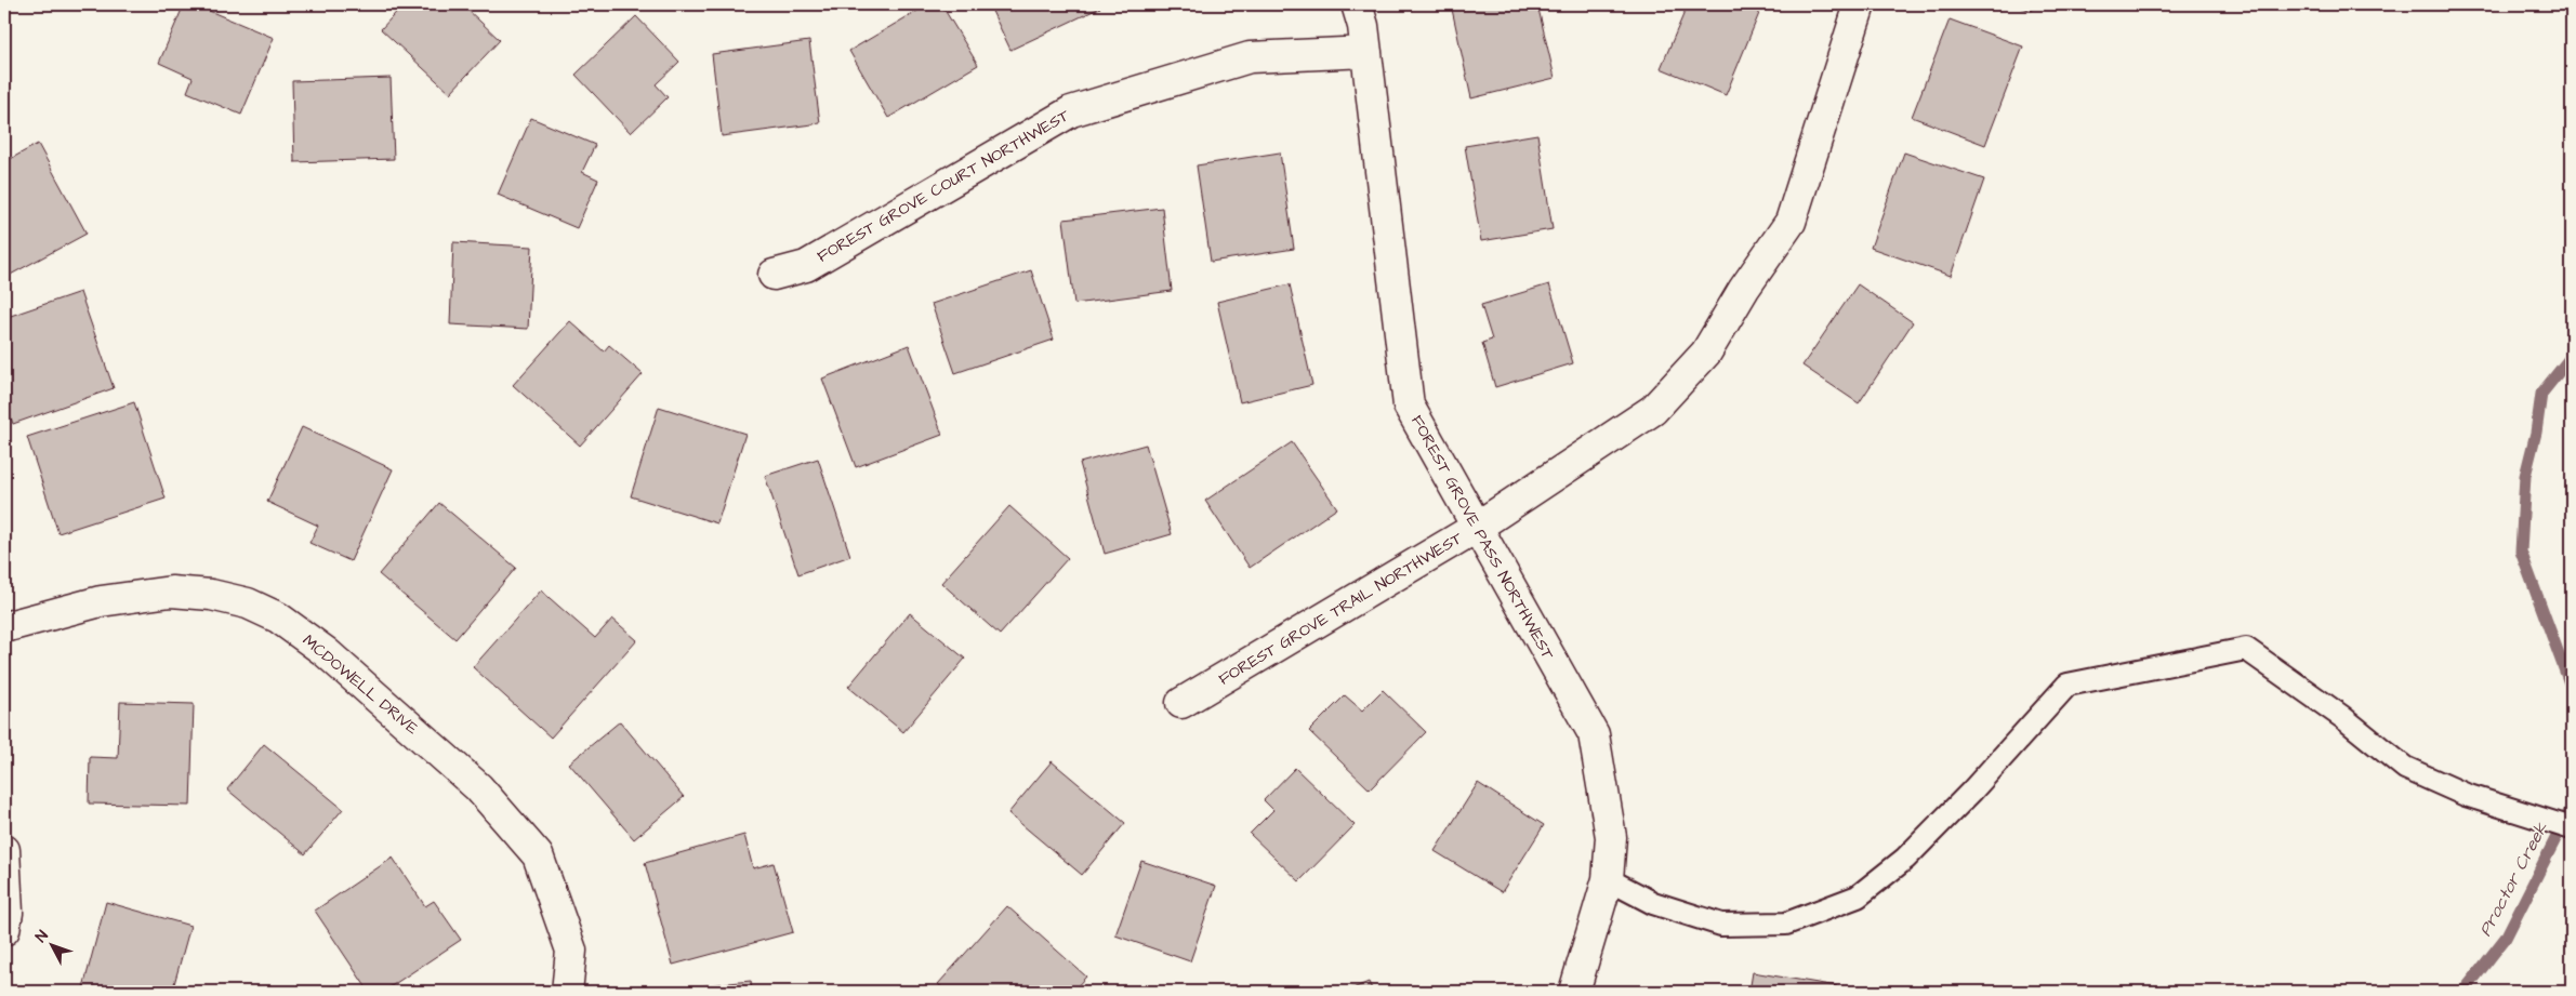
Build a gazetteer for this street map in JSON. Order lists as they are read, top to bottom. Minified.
{"streets":{"street":["FOREST GROVE COURT NORTHWEST","FOREST GROVE PASS NORTHWEST","FOREST GROVE TRAIL NORTHWEST","MCDOWELL DRIVE"]},"crossings":[["FOREST GROVE COURT NORTHWEST","FOREST GROVE PASS NORTHWEST"],["FOREST GROVE PASS NORTHWEST","FOREST GROVE TRAIL NORTHWEST"]],"water":["Proctor Creek"],"north":"top left"}
